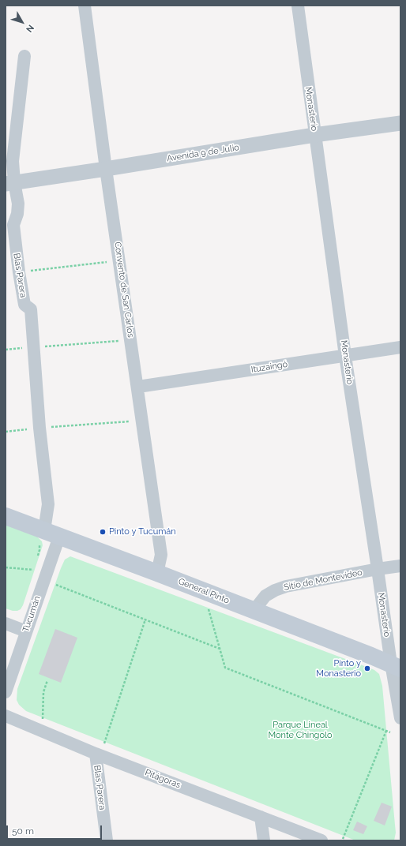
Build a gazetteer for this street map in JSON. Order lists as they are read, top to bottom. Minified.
{"streets":{"main road":["General Pinto"],"street":["Monasterio","Avenida 9 de Julio","Blas Parera","Convento de San Carlos","Ituzaingó","Sitio de Montevideo","Tucumán","Pitágoras"]},"crossings":[["Monasterio","Avenida 9 de Julio"],["Monasterio","Ituzaingó"],["Monasterio","Sitio de Montevideo"],["Monasterio","General Pinto"],["Avenida 9 de Julio","Blas Parera"],["Avenida 9 de Julio","Convento de San Carlos"],["Blas Parera","General Pinto"],["Blas Parera","Tucumán"],["Blas Parera","Pitágoras"],["Convento de San Carlos","Ituzaingó"],["Convento de San Carlos","General Pinto"],["Sitio de Montevideo","General Pinto"],["General Pinto","Tucumán"]],"parks":["Parque Lineal Monte Chingolo"],"places":["Pinto y Tucumán","Pinto y Monasterio"],"scale_bar":"50 m","north":"bottom right"}
